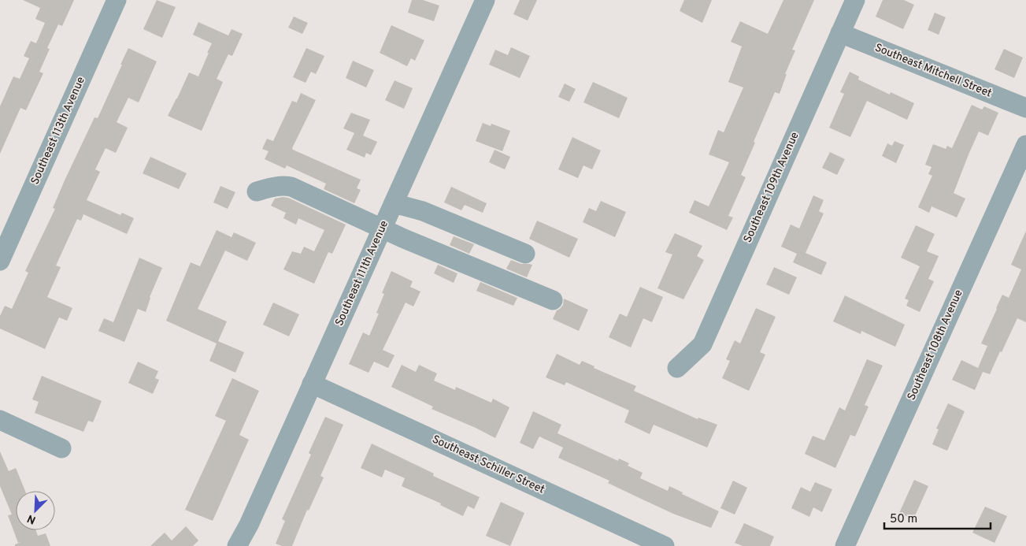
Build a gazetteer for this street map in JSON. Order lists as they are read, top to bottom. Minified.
{"streets":{"street":["Southeast Mitchell Street","Southeast 113th Avenue","Southeast 109th Avenue","Southeast 111th Avenue","Southeast 108th Avenue","Southeast Schiller Street"]},"crossings":[["Southeast Mitchell Street","Southeast 109th Avenue"],["Southeast 111th Avenue","Southeast Schiller Street"]],"scale_bar":"50 m","north":"bottom left"}
